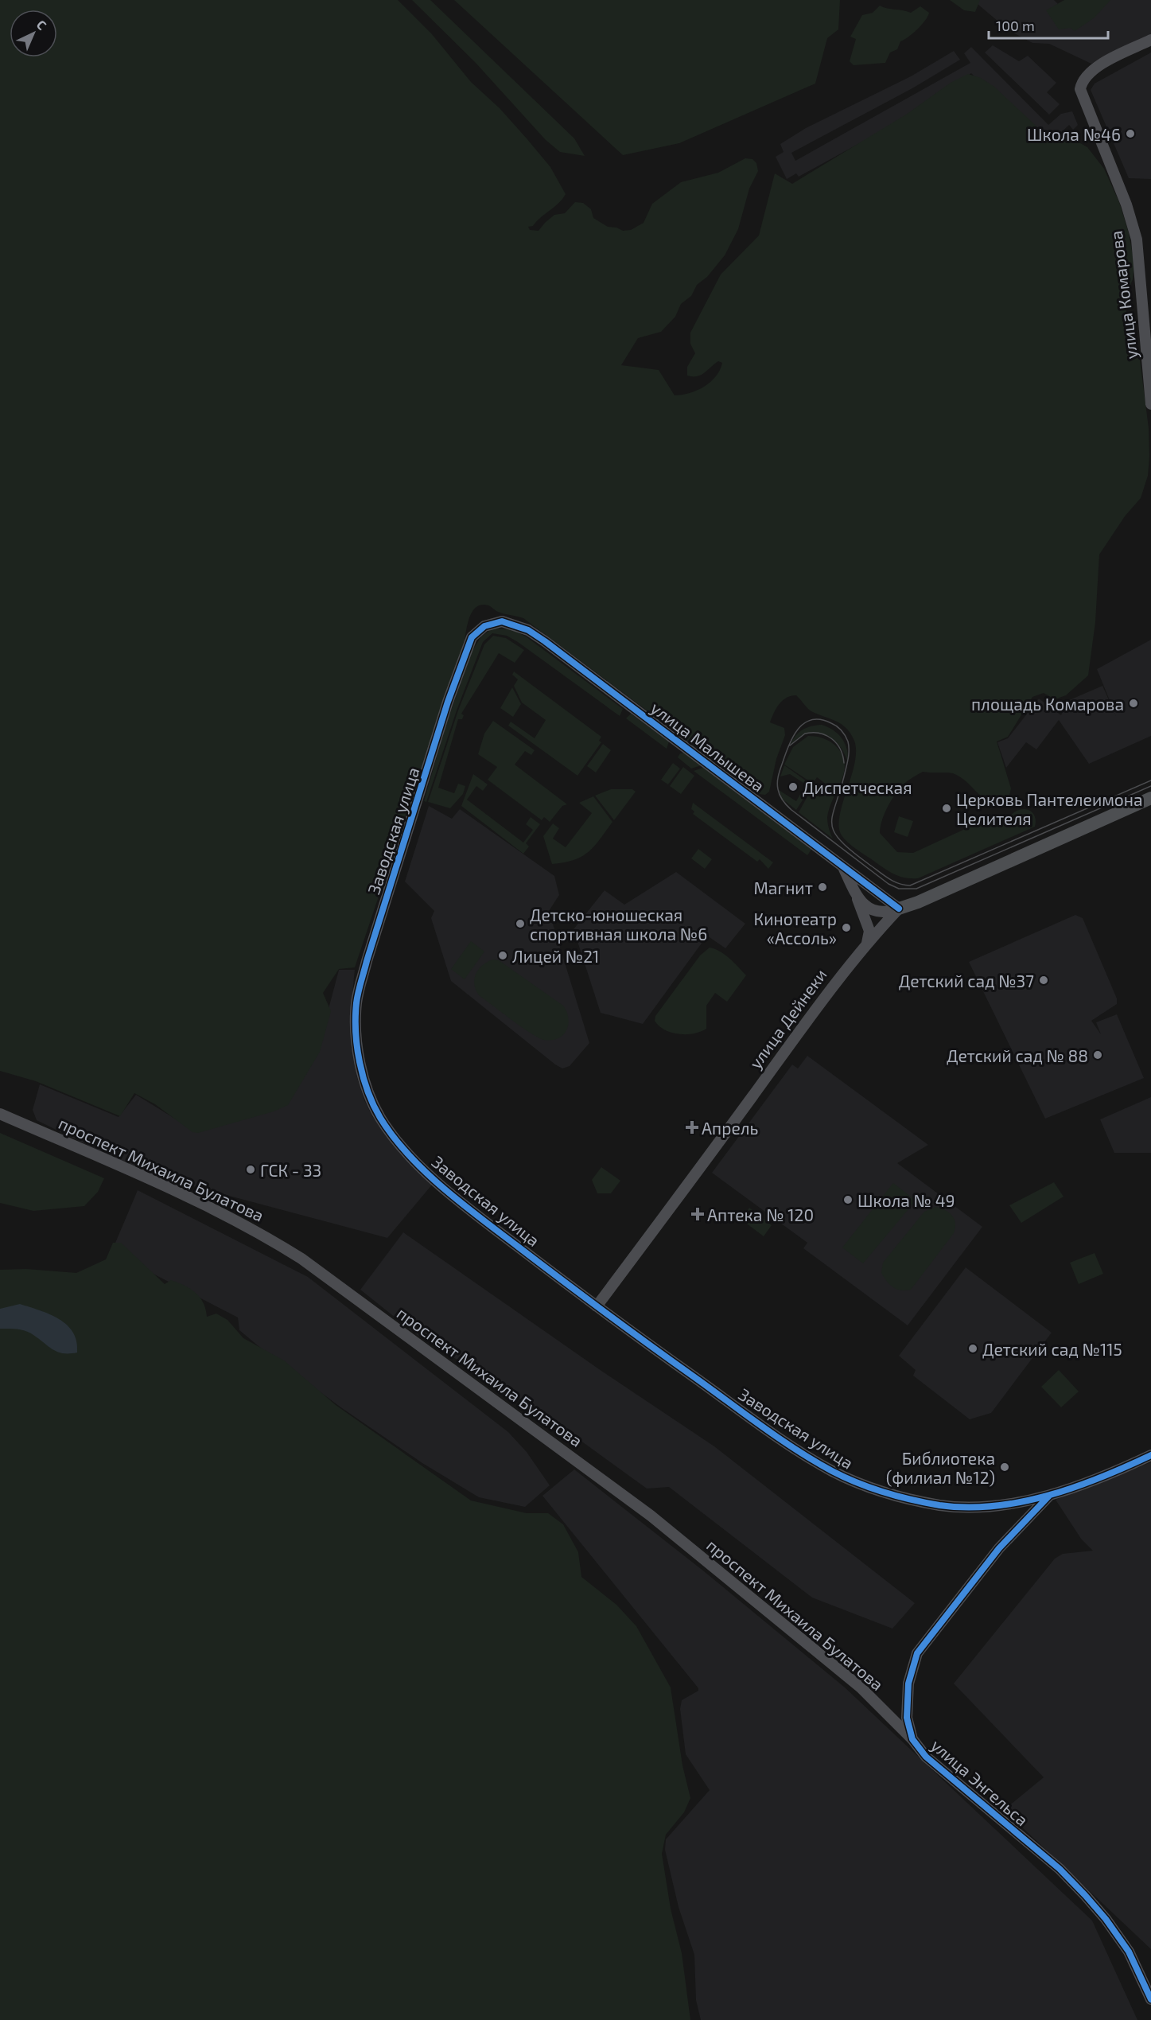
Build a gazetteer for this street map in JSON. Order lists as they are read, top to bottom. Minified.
{"streets":{"main road":["улица Дейнеки"],"street":["улица Комарова","улица Малышева","Заводская улица","проспект Михаила Булатова","улица Энгельса"]},"crossings":[["улица Малышева","Заводская улица"],["улица Малышева","улица Дейнеки"],["Заводская улица","улица Дейнеки"],["Заводская улица","улица Энгельса"],["проспект Михаила Булатова","улица Энгельса"]],"places":{"other":["Школа №46","площадь Комарова","Диспетческая","Церковь Пантелеимона Целителя","Магнит","Детско-юношеская спортивная школа №6","Кинотеатр «Ассоль»","Лицей №21","Детский сад №37","Детский сад № 88","ГСК - 33","Школа № 49","Детский сад №115","Библиотека (филиал №12)"],"health":["Апрель","Аптека № 120"]},"scale_bar":"100 m","north":"top right"}
